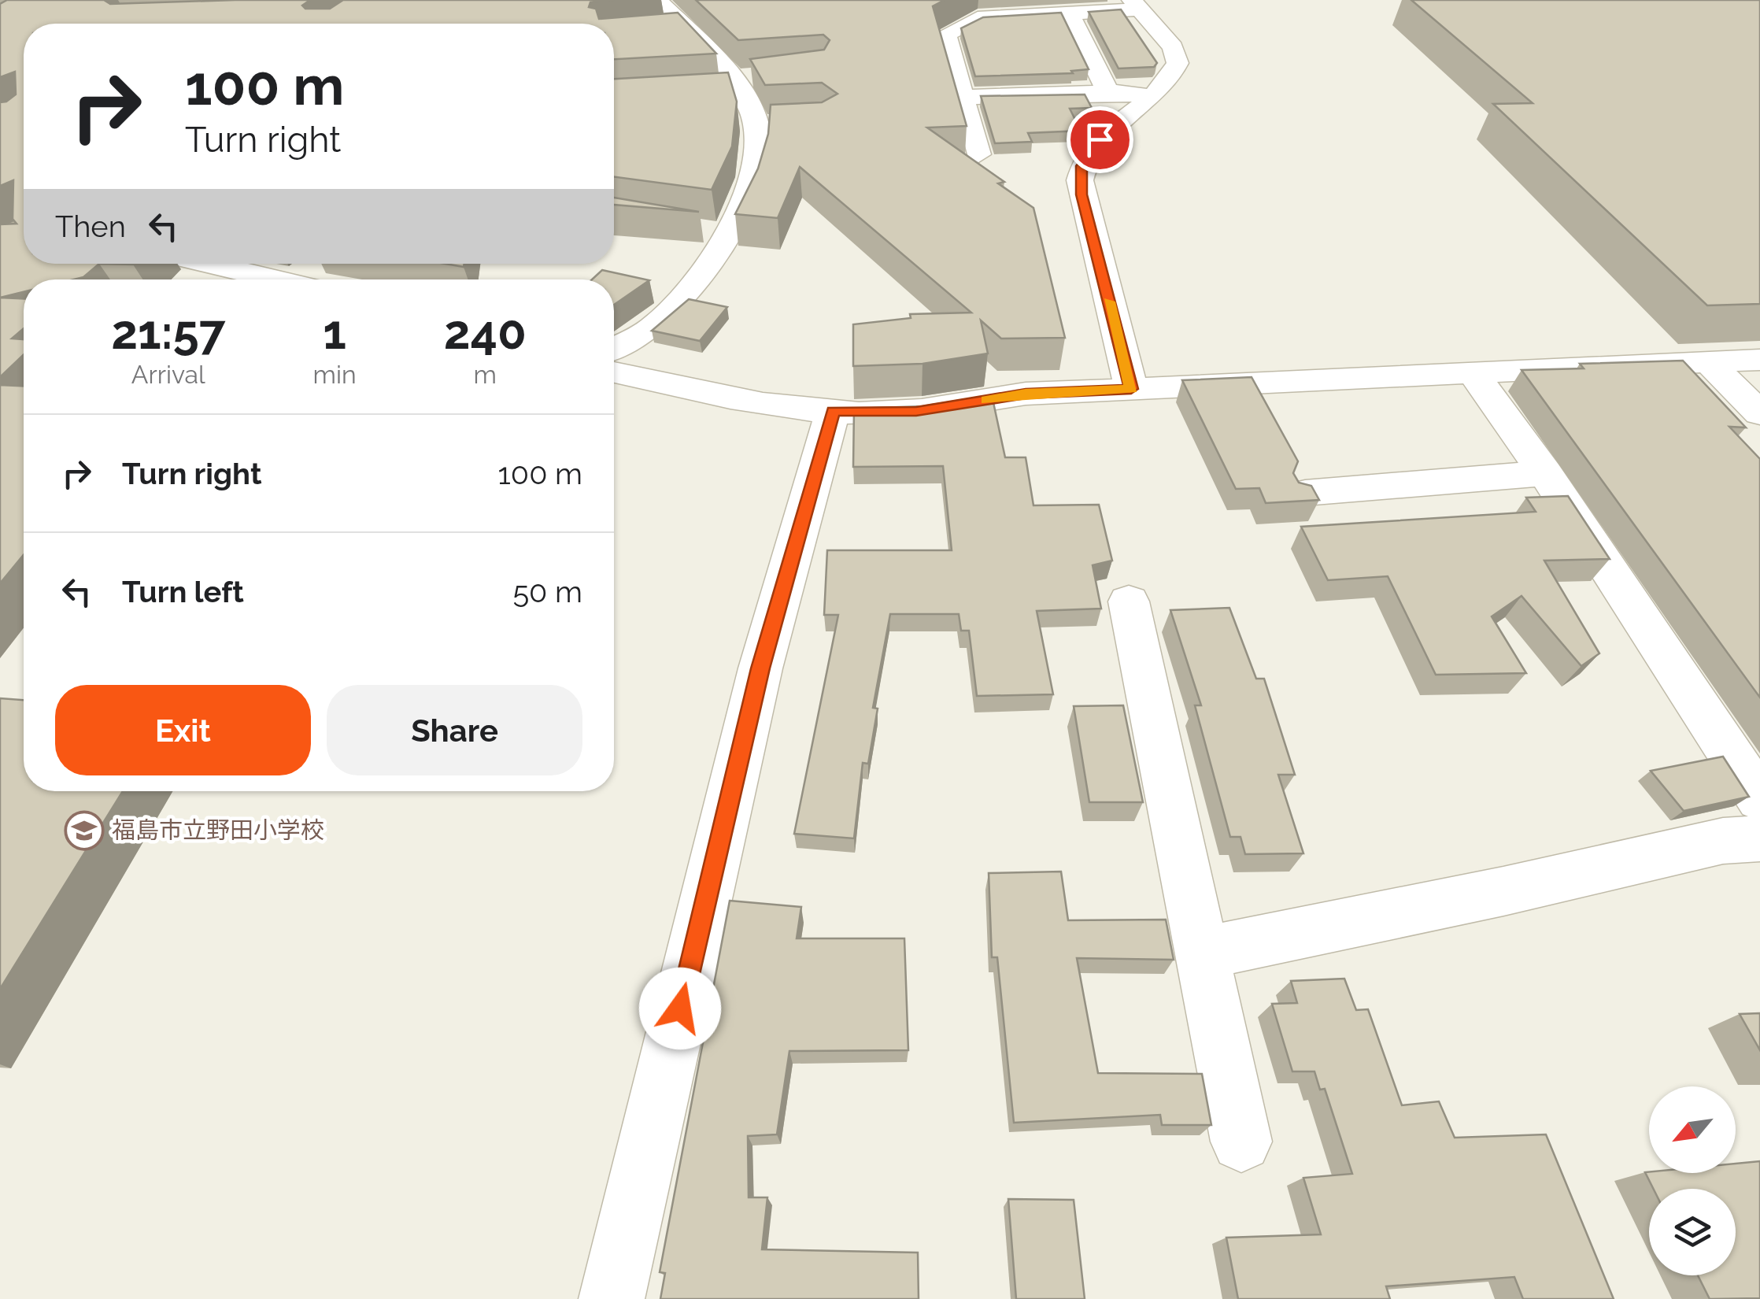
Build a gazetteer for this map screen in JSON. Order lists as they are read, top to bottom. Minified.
{"places":{"school or university":["福島市立野田小学校"]},"north":"bottom left","page":{"turn":["100 m","Turn right"],"then":"Then","eta":["21:57","Arrival","1","min","240","m"],"list":[{"name":"Turn right","value":"100 m"},{"name":"Turn left","value":"50 m"}],"buttons":["Exit","Share"]}}
